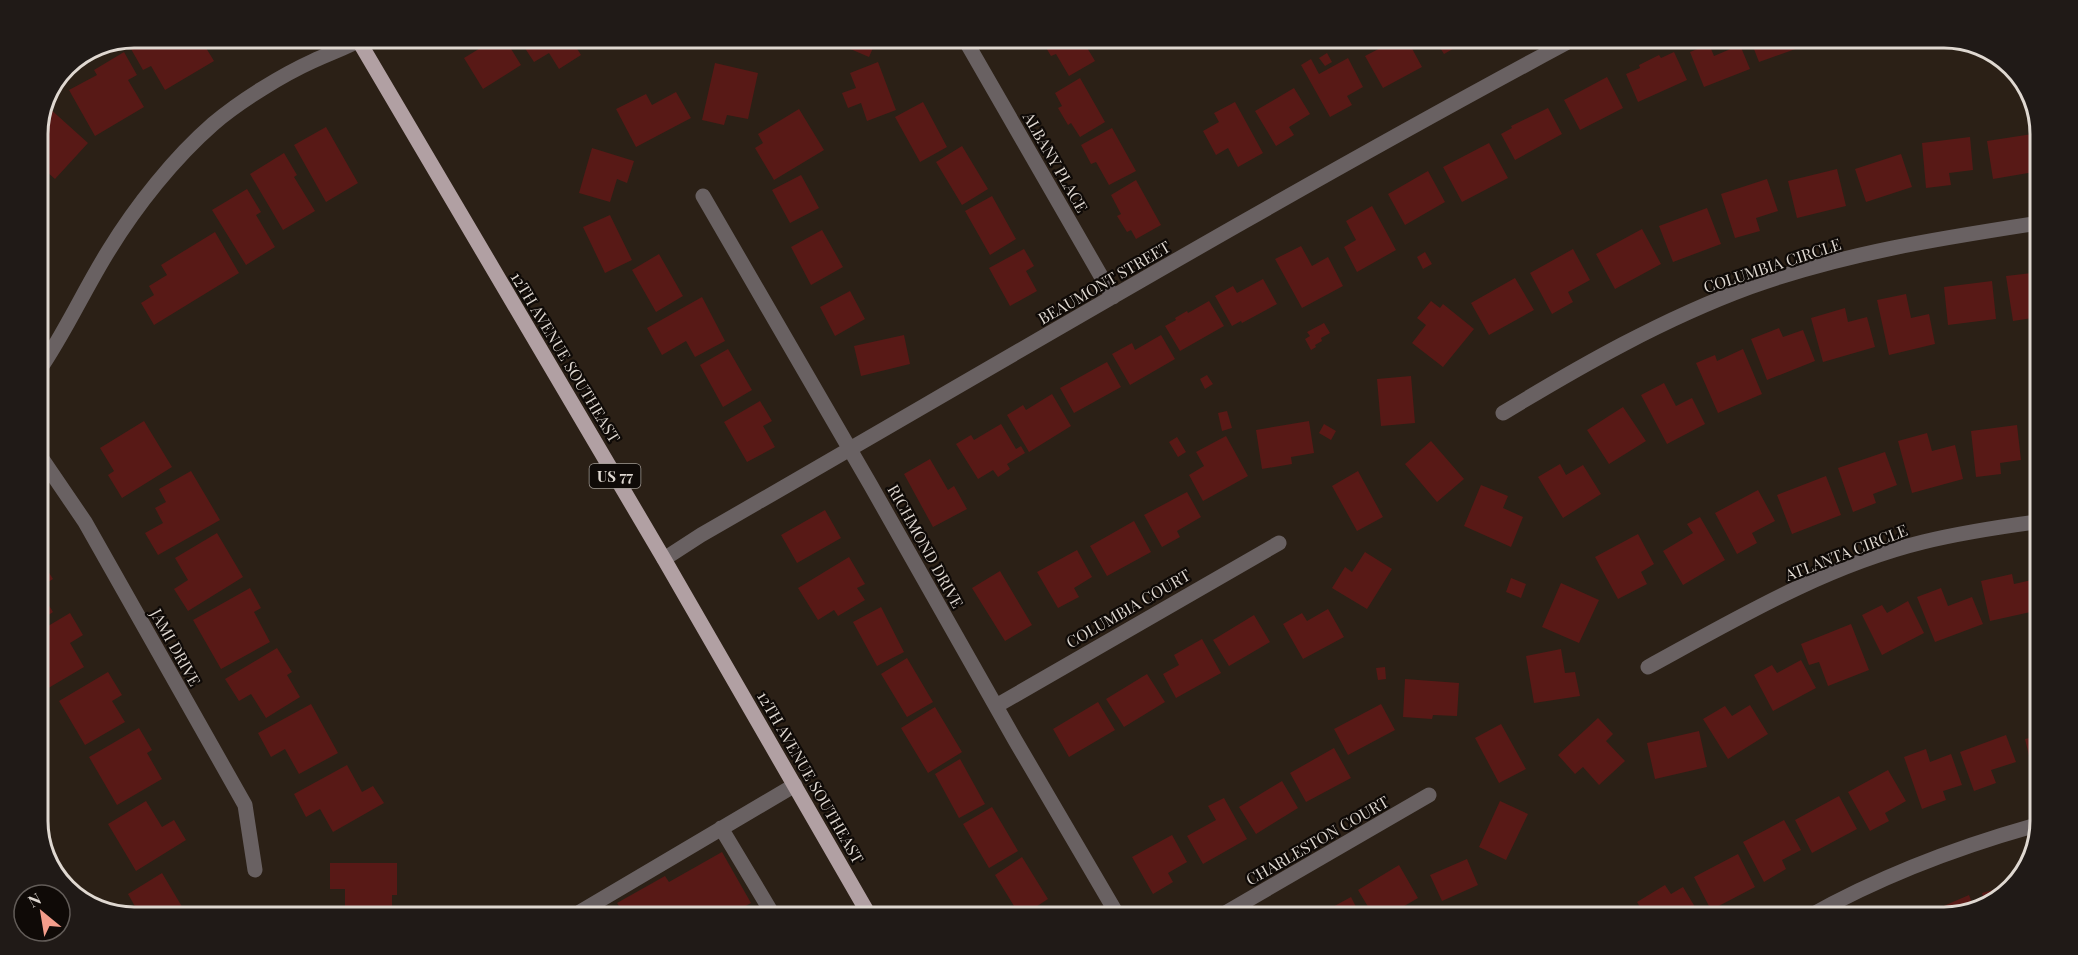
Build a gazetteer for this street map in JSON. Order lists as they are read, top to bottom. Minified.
{"streets":{"main road":["12TH AVENUE SOUTHEAST","US 77"],"street":["ALBANY PLACE","COLUMBIA CIRCLE","BEAUMONT STREET","RICHMOND DRIVE","ATLANTA CIRCLE","COLUMBIA COURT","JAMI DRIVE","CHARLESTON COURT"]},"crossings":[["ALBANY PLACE","BEAUMONT STREET"],["BEAUMONT STREET","12TH AVENUE SOUTHEAST"],["BEAUMONT STREET","RICHMOND DRIVE"],["RICHMOND DRIVE","COLUMBIA COURT"]],"north":"top left"}
